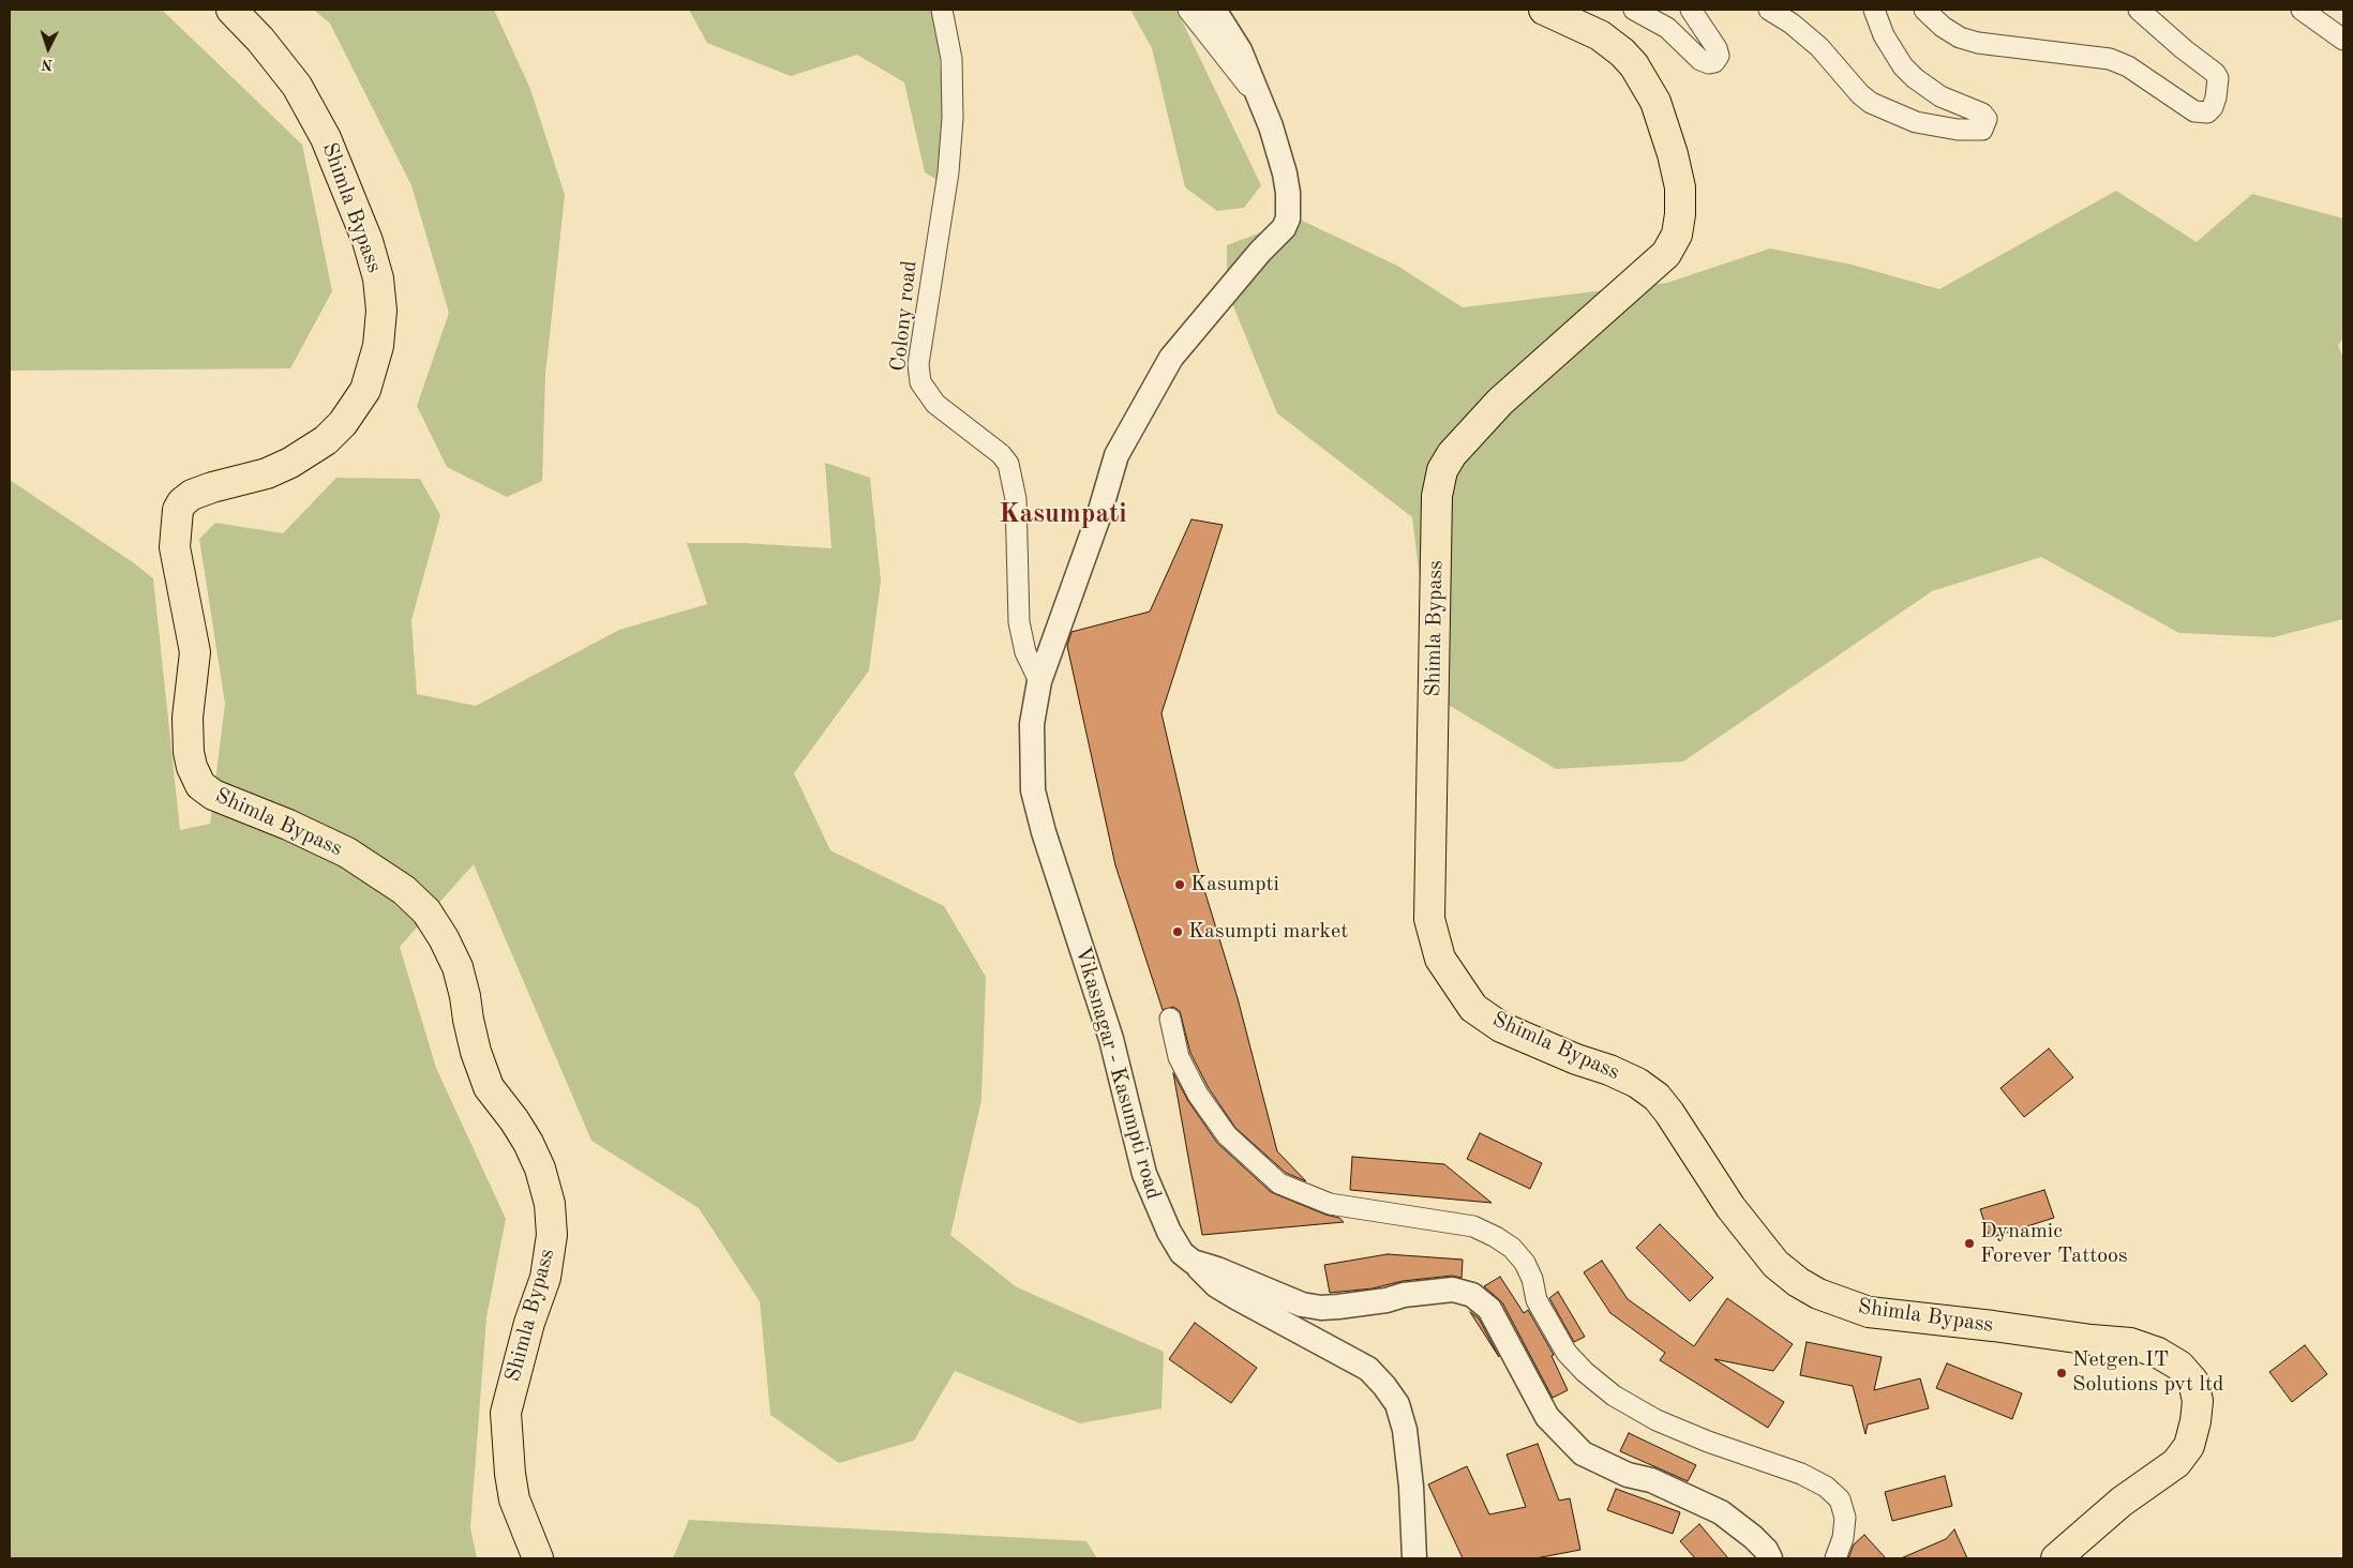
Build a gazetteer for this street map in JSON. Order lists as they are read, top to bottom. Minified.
{"streets":{"highway":["Shimla Bypass"],"street":["Colony road","Vikasnagar - Kasumpti road"]},"crossings":[["Colony road","Vikasnagar - Kasumpti road"]],"districts":["Kasumpati"],"places":["Kasumpti","Kasumpti market","Dynamic Forever Tattoos","Netgen IT Solutions pvt ltd"],"north":"bottom"}
